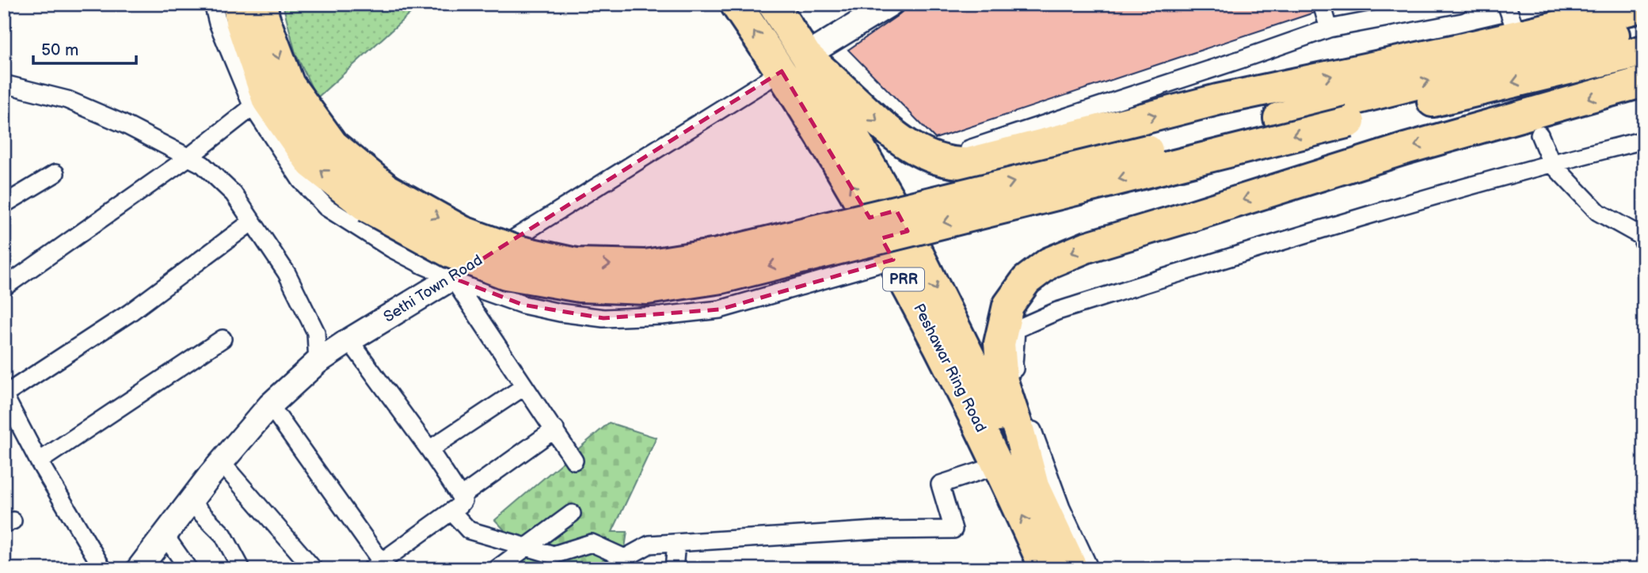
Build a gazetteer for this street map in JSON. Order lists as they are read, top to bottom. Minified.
{"streets":{"highway":["PRR","Peshawar Ring Road"],"street":["Sethi Town Road"]},"crossings":[["Sethi Town Road","Peshawar Ring Road"]],"scale_bar":"50 m"}
